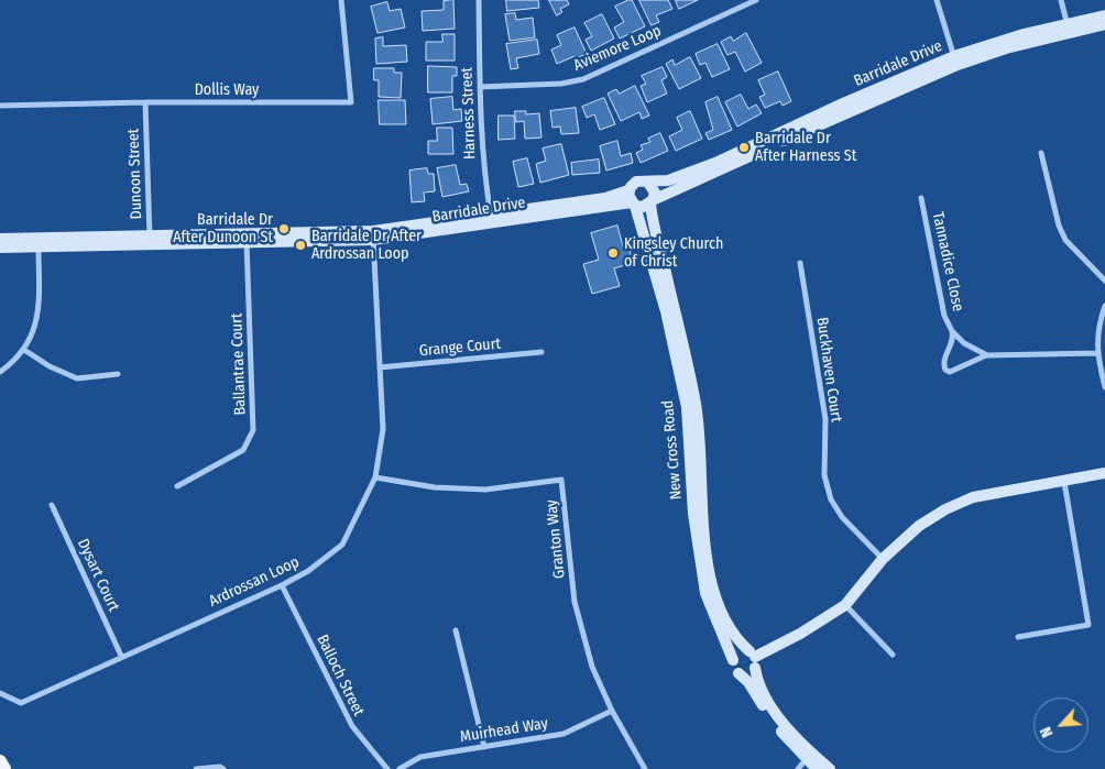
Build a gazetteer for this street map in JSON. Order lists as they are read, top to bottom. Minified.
{"streets":{"street":["Aviemore Loop","Barridale Drive","Dollis Way","Harness Street","Dunoon Street","Tannadice Close","Grange Court","Ballantrae Court","Buckhaven Court","New Cross Road","Granton Way","Dysart Court","Ardrossan Loop","Balloch Street","Muirhead Way"]},"crossings":[["Aviemore Loop","Harness Street"],["Barridale Drive","Harness Street"],["Barridale Drive","Dunoon Street"],["Barridale Drive","Ballantrae Court"],["Barridale Drive","New Cross Road"],["Barridale Drive","Ardrossan Loop"],["Dollis Way","Dunoon Street"],["Grange Court","Ardrossan Loop"],["Granton Way","Ardrossan Loop"],["Granton Way","Muirhead Way"],["Dysart Court","Ardrossan Loop"],["Ardrossan Loop","Balloch Street"]],"places":["Barridale Dr After Harness St","Barridale Dr After Dunoon St","Barridale Dr After Ardrossan Loop","Kingsley Church of Christ"],"north":"bottom left"}
